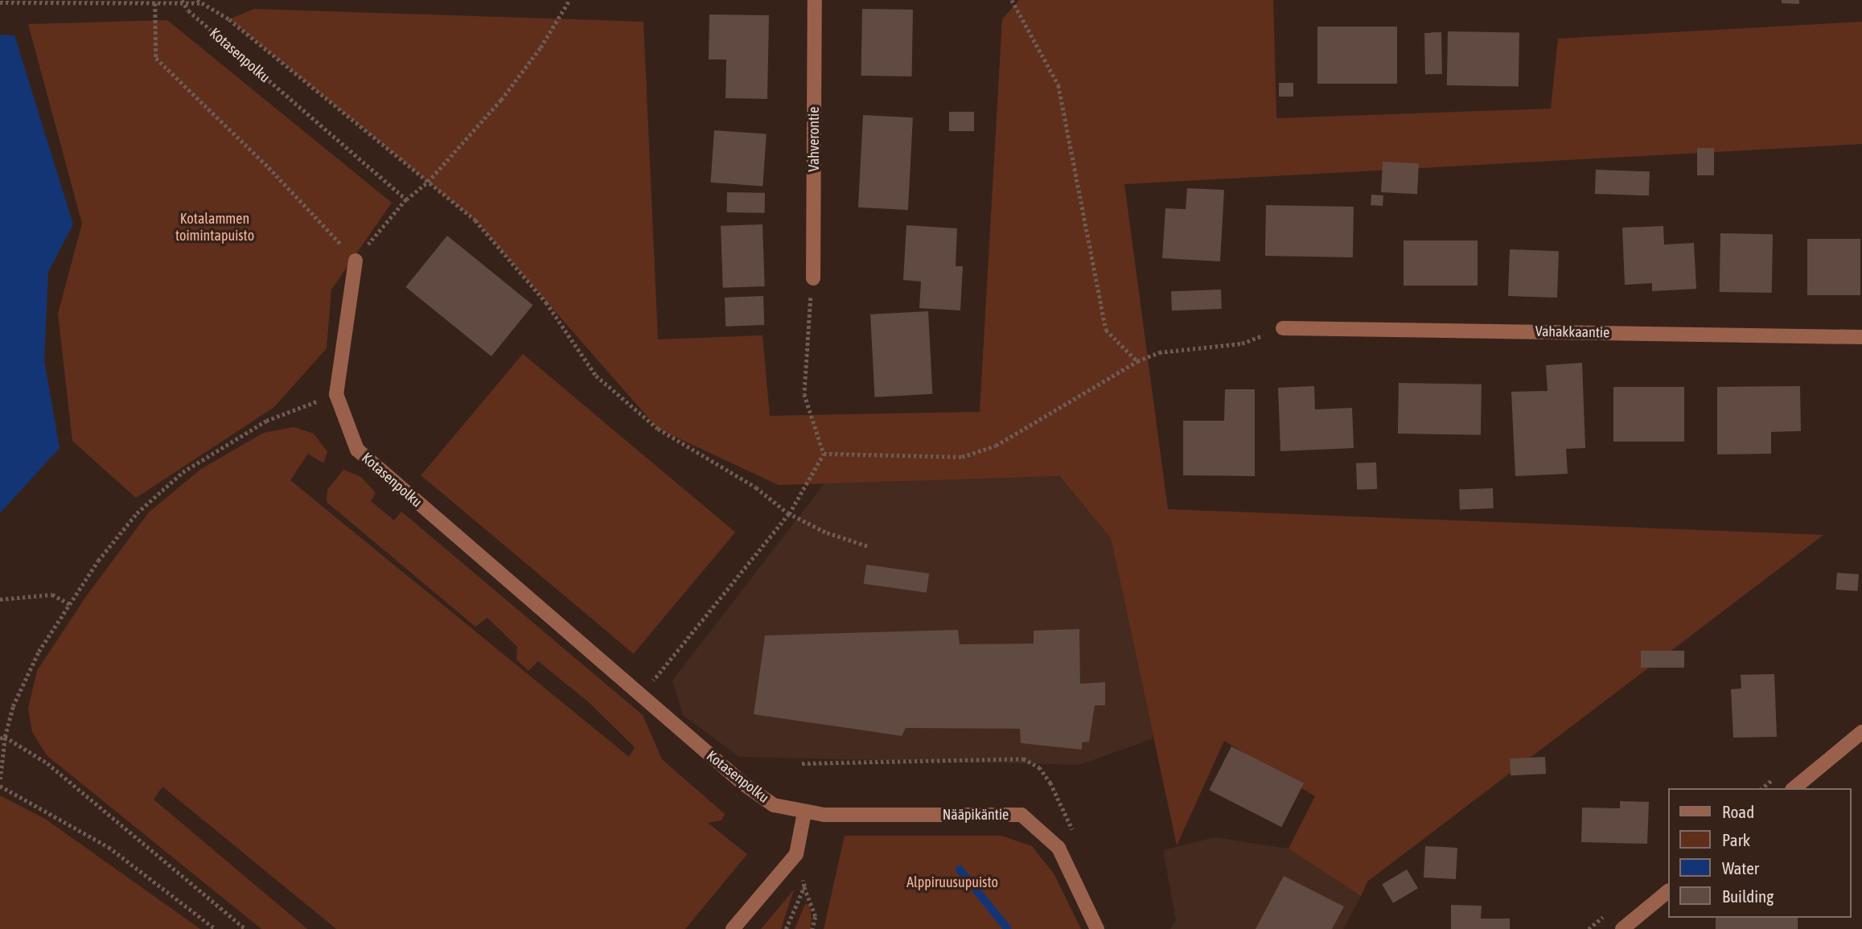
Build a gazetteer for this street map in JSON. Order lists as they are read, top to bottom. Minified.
{"streets":{"street":["Kotasenpolku","Vahverontie","Vahakkaantie","Nääpikäntie"]},"crossings":[["Kotasenpolku","Nääpikäntie"]],"parks":["Kotalammen toimintapuisto","Alppiruusupuisto"],"legend":["Road","Park","Water","Building"]}
